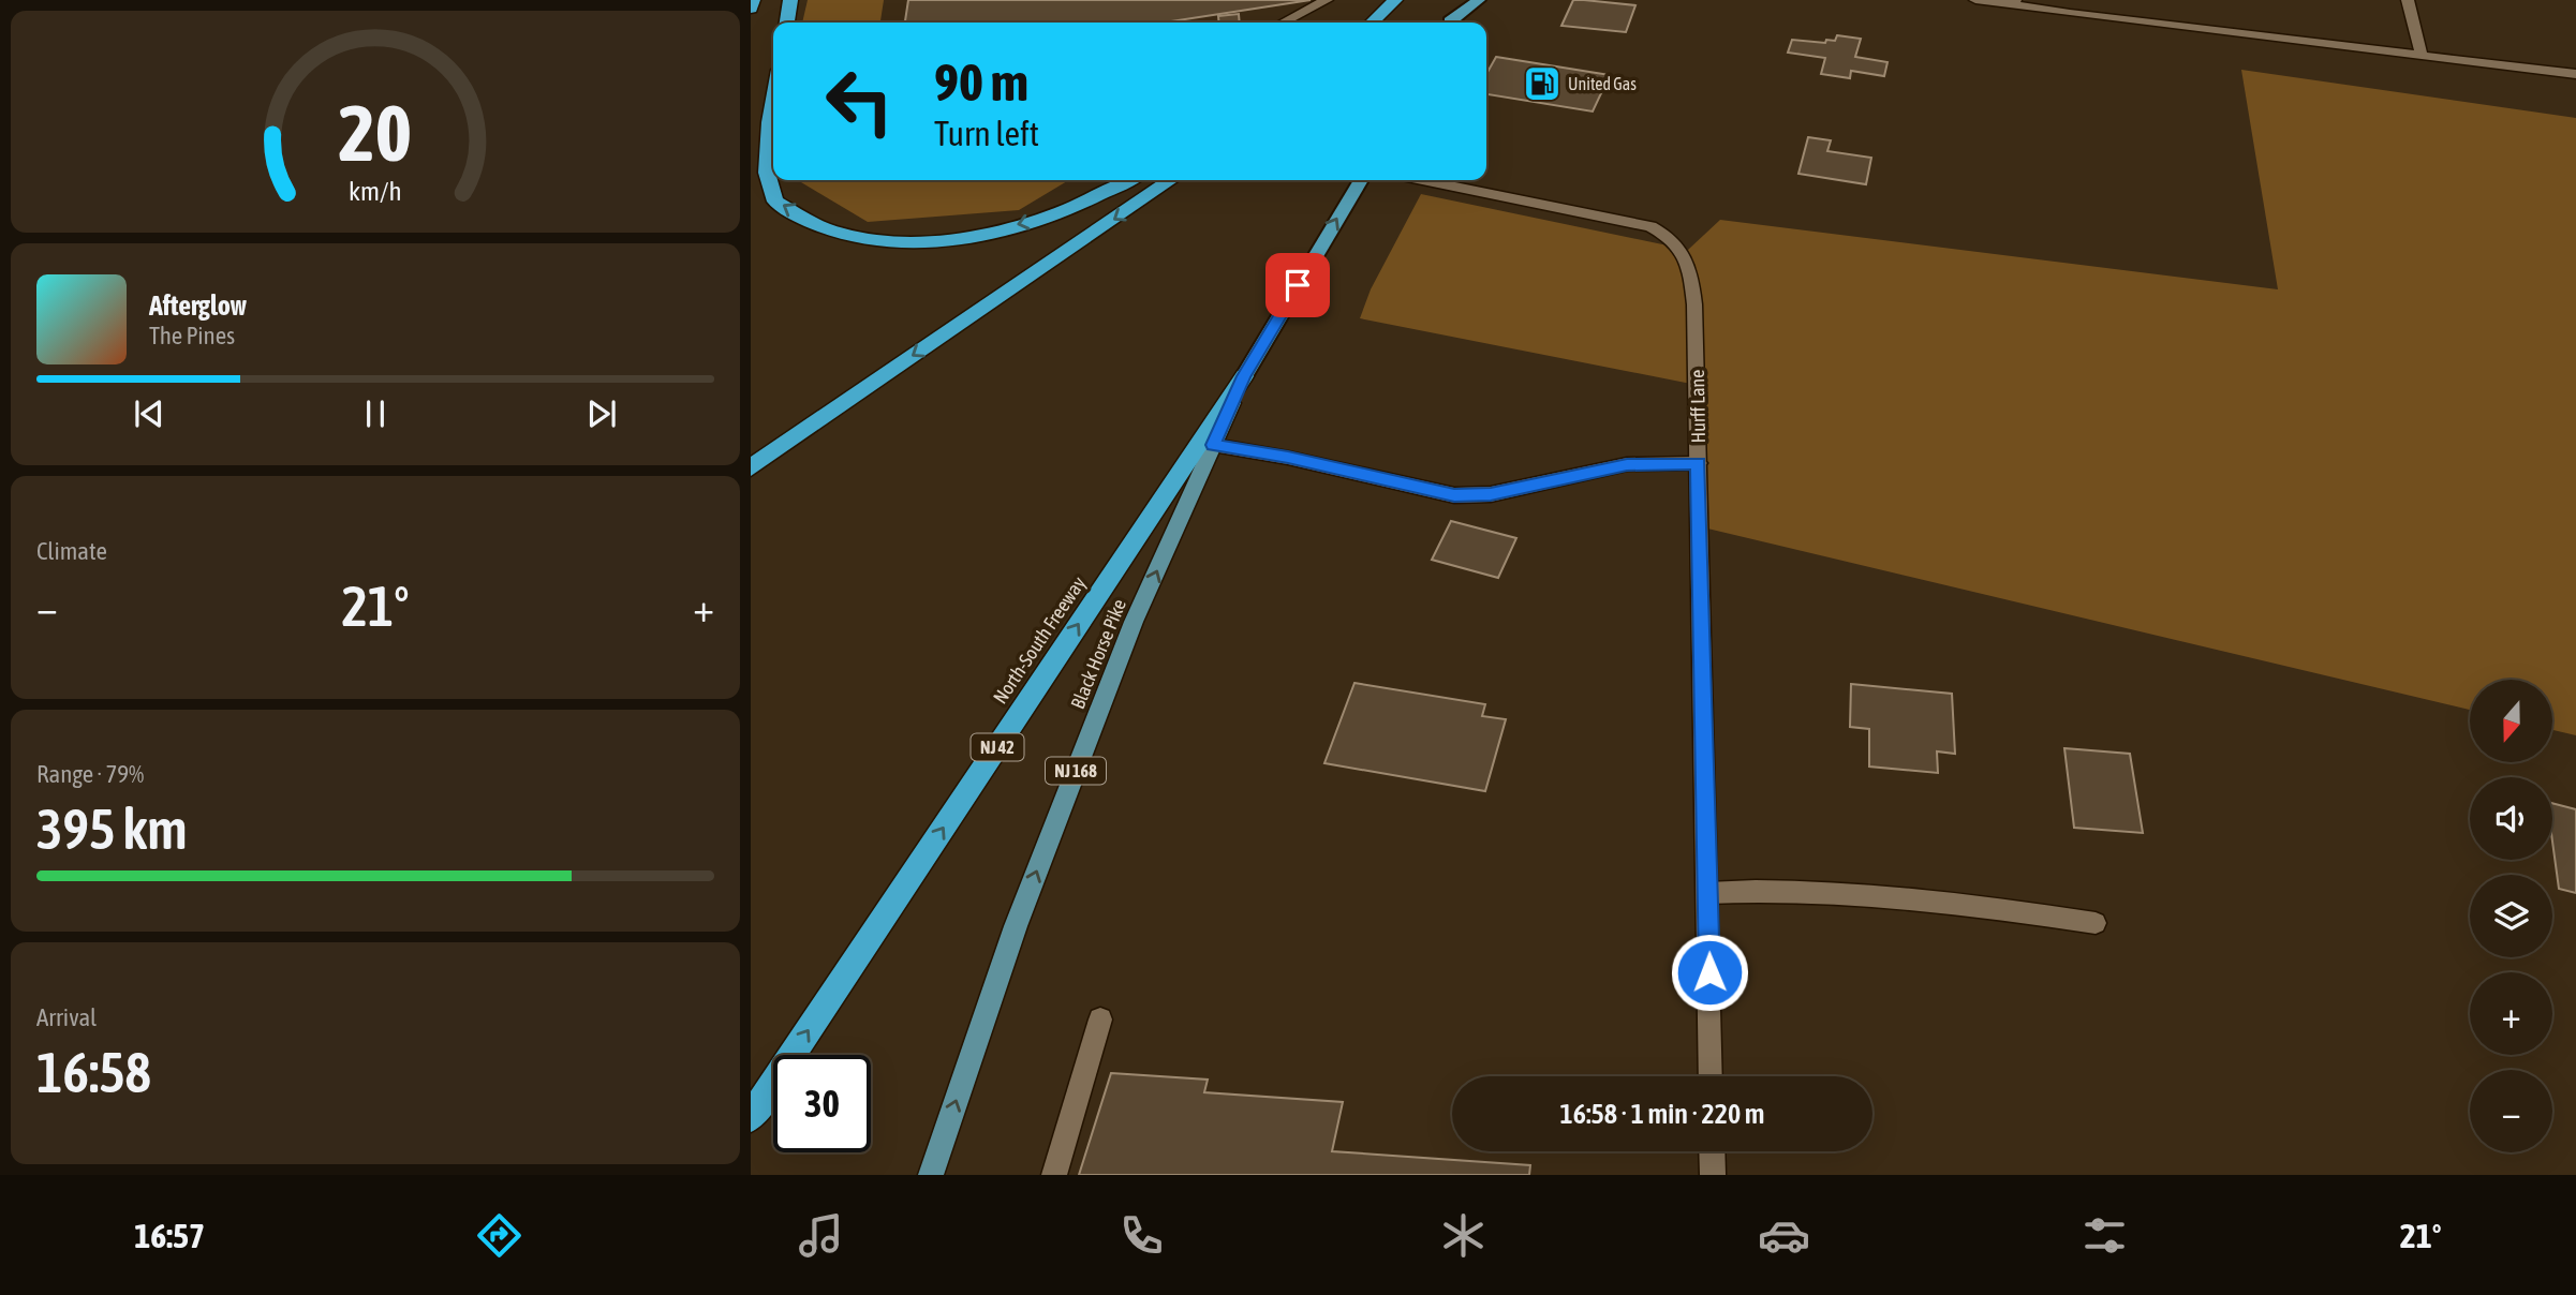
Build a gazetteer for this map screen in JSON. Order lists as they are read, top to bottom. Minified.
{"streets":{"highway":["North-South Freeway","Black Horse Pike","NJ 42"],"main road":["NJ 168"],"street":["Hurff Lane"]},"crossings":[["North-South Freeway","Black Horse Pike"]],"one_way":["North-South Freeway","Black Horse Pike"],"places":{"fuel station":["United Gas"]},"north":"bottom","page":{"turn":["90 m","Turn left"],"song":["Afterglow","The Pines"],"tile":["Climate",["Range · 79%","395 km"],["Arrival","16:58"]],"heat":["−","21°","+"],"map_buttons":["+","−"],"limit":"30","trip":"16:58 · 1 min · 220 m","tabs":["16:57","21°"],"gauge":["20","km/h"]}}
